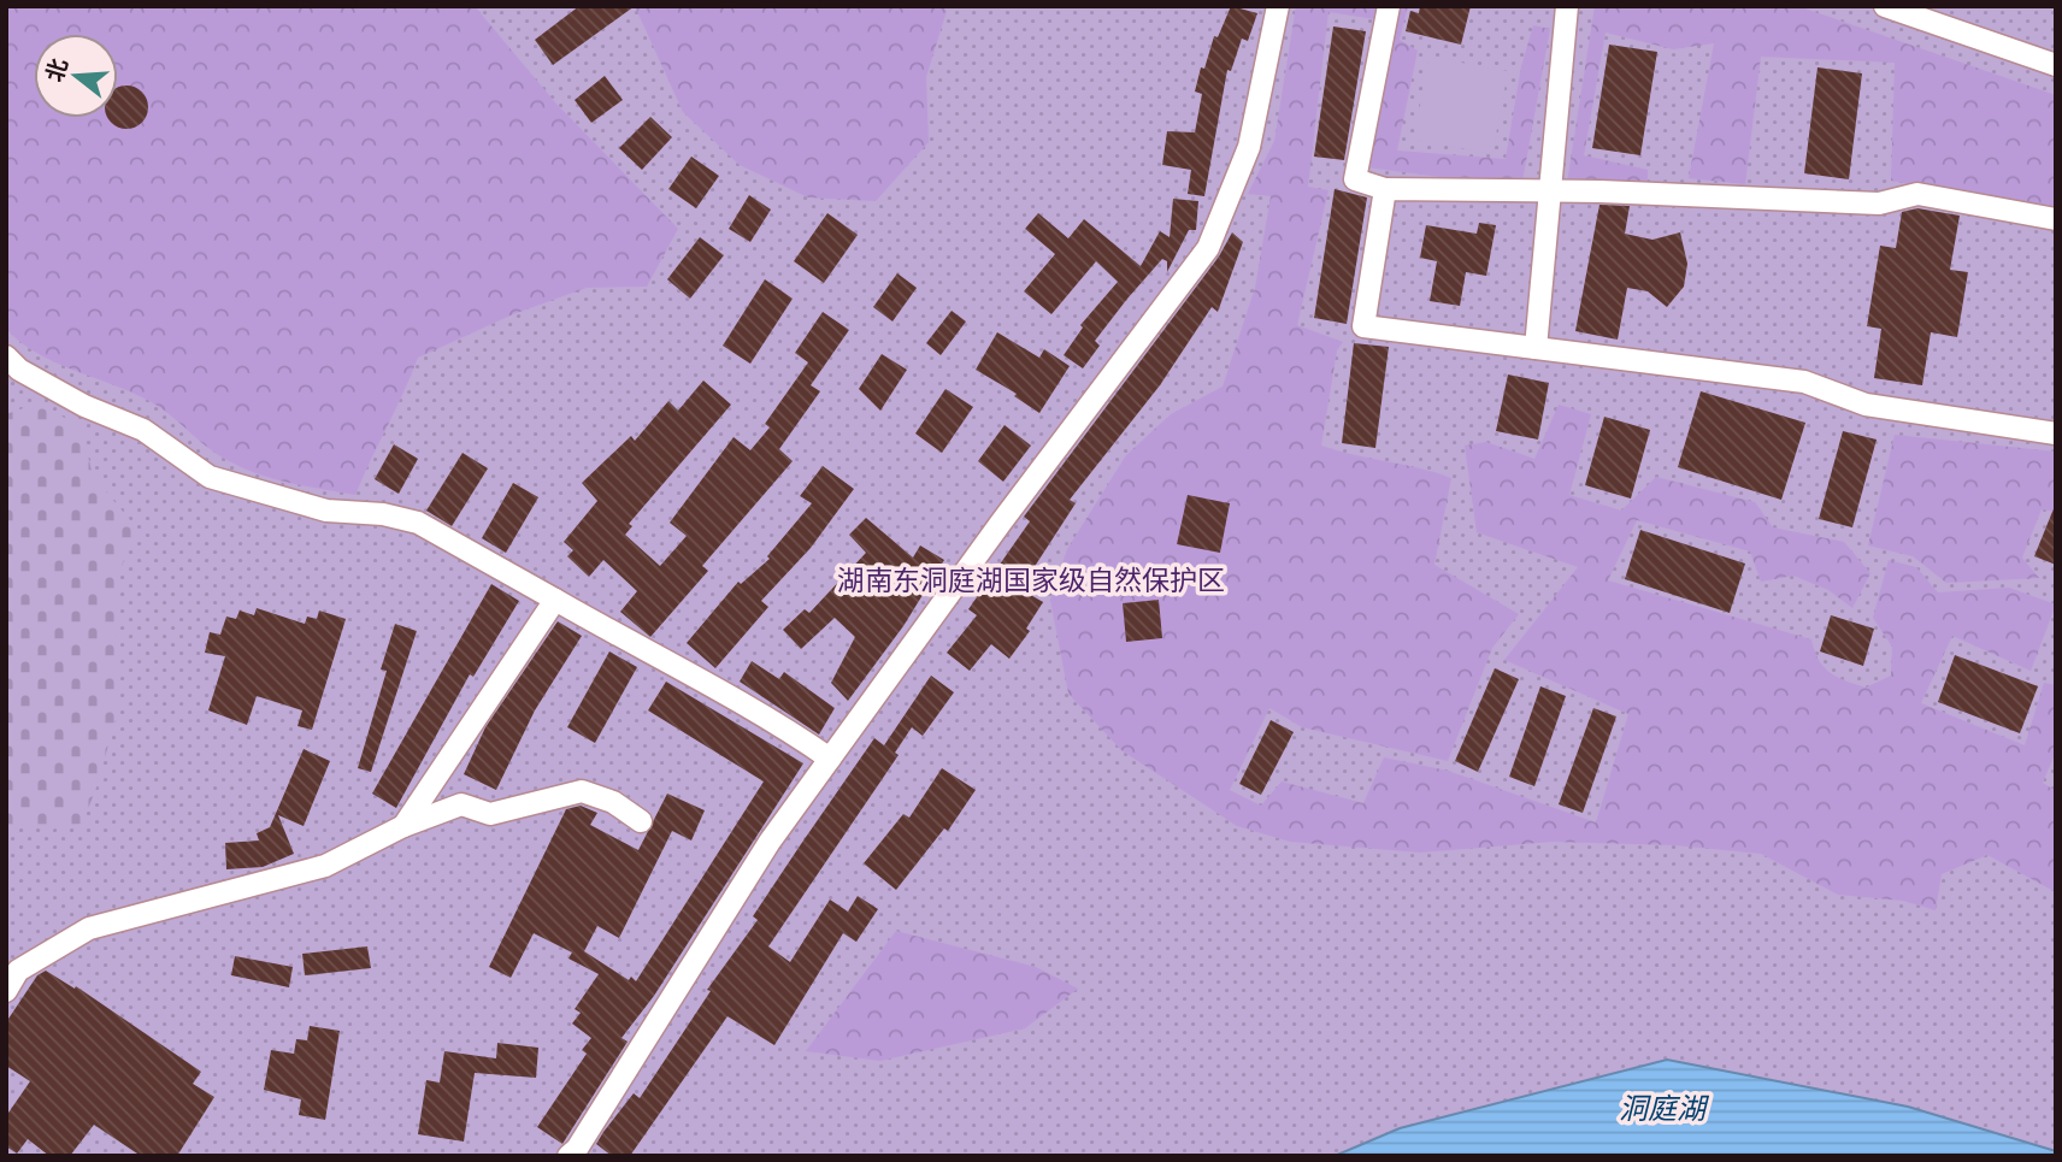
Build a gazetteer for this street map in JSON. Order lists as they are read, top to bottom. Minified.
{"water":["洞庭湖"],"parks":["湖南东洞庭湖国家级自然保护区"],"north":"left"}
